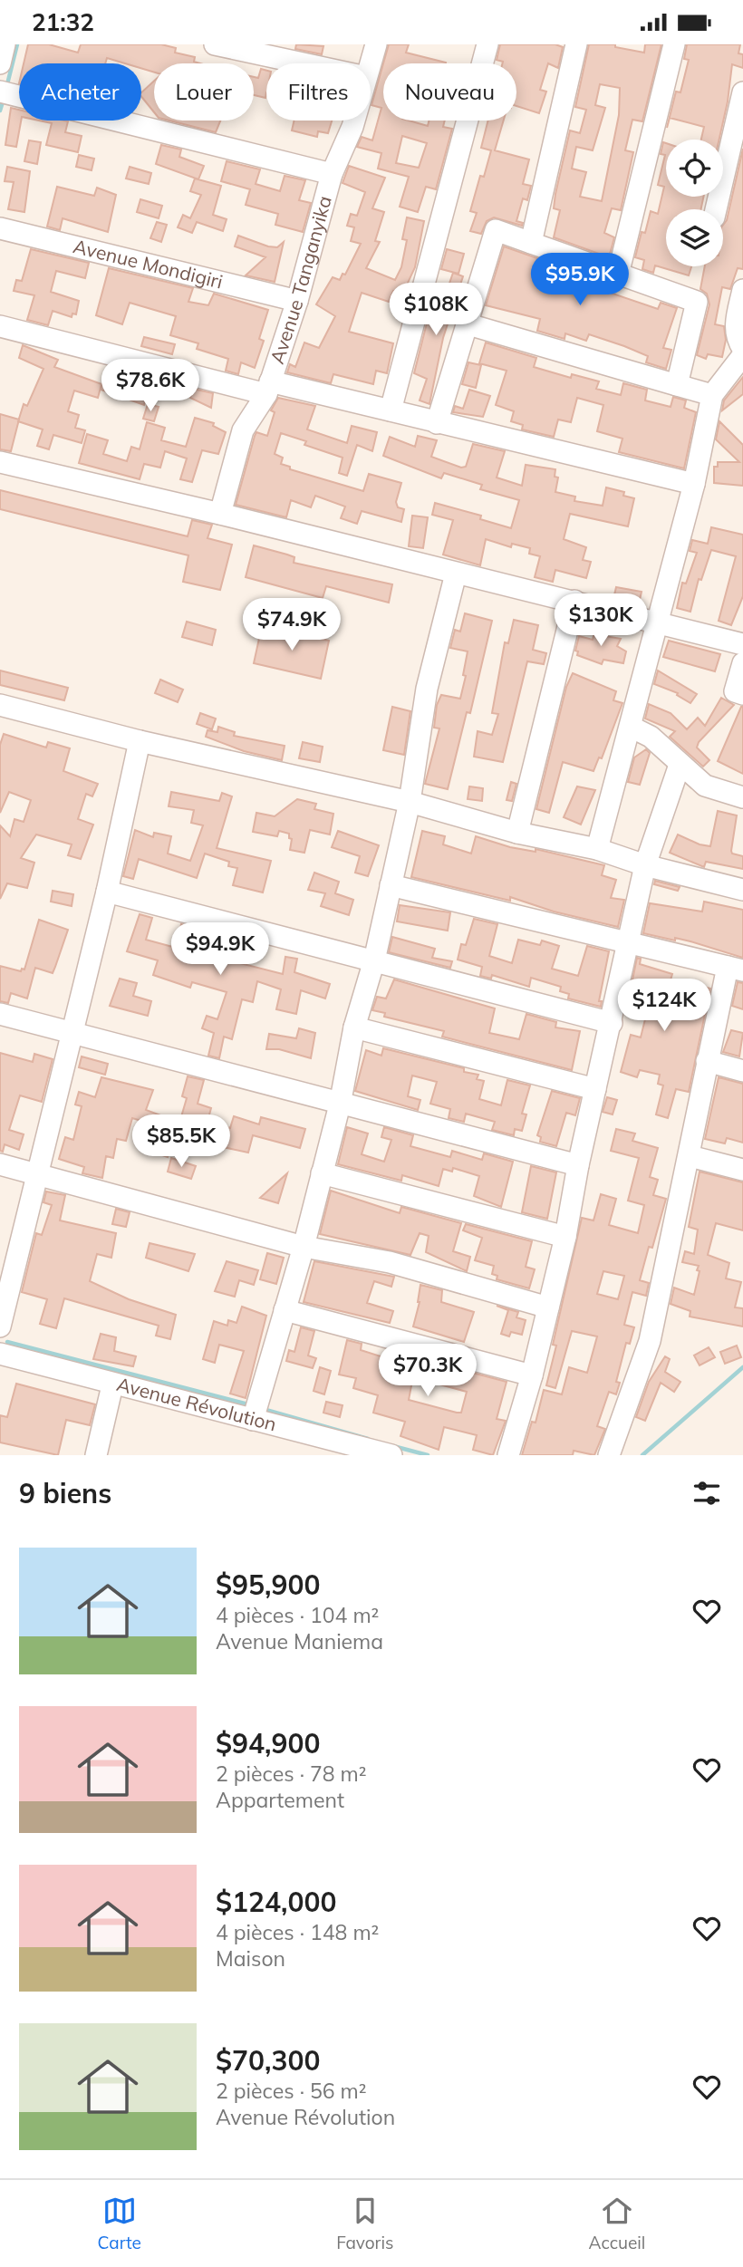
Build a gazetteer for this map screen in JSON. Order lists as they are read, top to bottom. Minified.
{"streets":{"street":["Avenue Mondigiri","Avenue Tanganyika","Avenue Révolution"]},"crossings":[["Avenue Mondigiri","Avenue Tanganyika"]],"page":{"status":"21:32","chip":["Acheter","Louer","Filtres","Nouveau"],"price":["$95.9K","$108K","$78.6K","$130K","$74.9K","$94.9K","$124K","$85.5K","$70.3K"],"heading":"9 biens","list":[{"name":"$95,900","note":"4 pièces · 104 m² · Avenue Maniema"},{"name":"$94,900","note":"2 pièces · 78 m² · Appartement"},{"name":"$124,000","note":"4 pièces · 148 m² · Maison"},{"name":"$70,300","note":"2 pièces · 56 m² · Avenue Révolution"}],"tabs":["Carte","Favoris","Accueil"]}}
